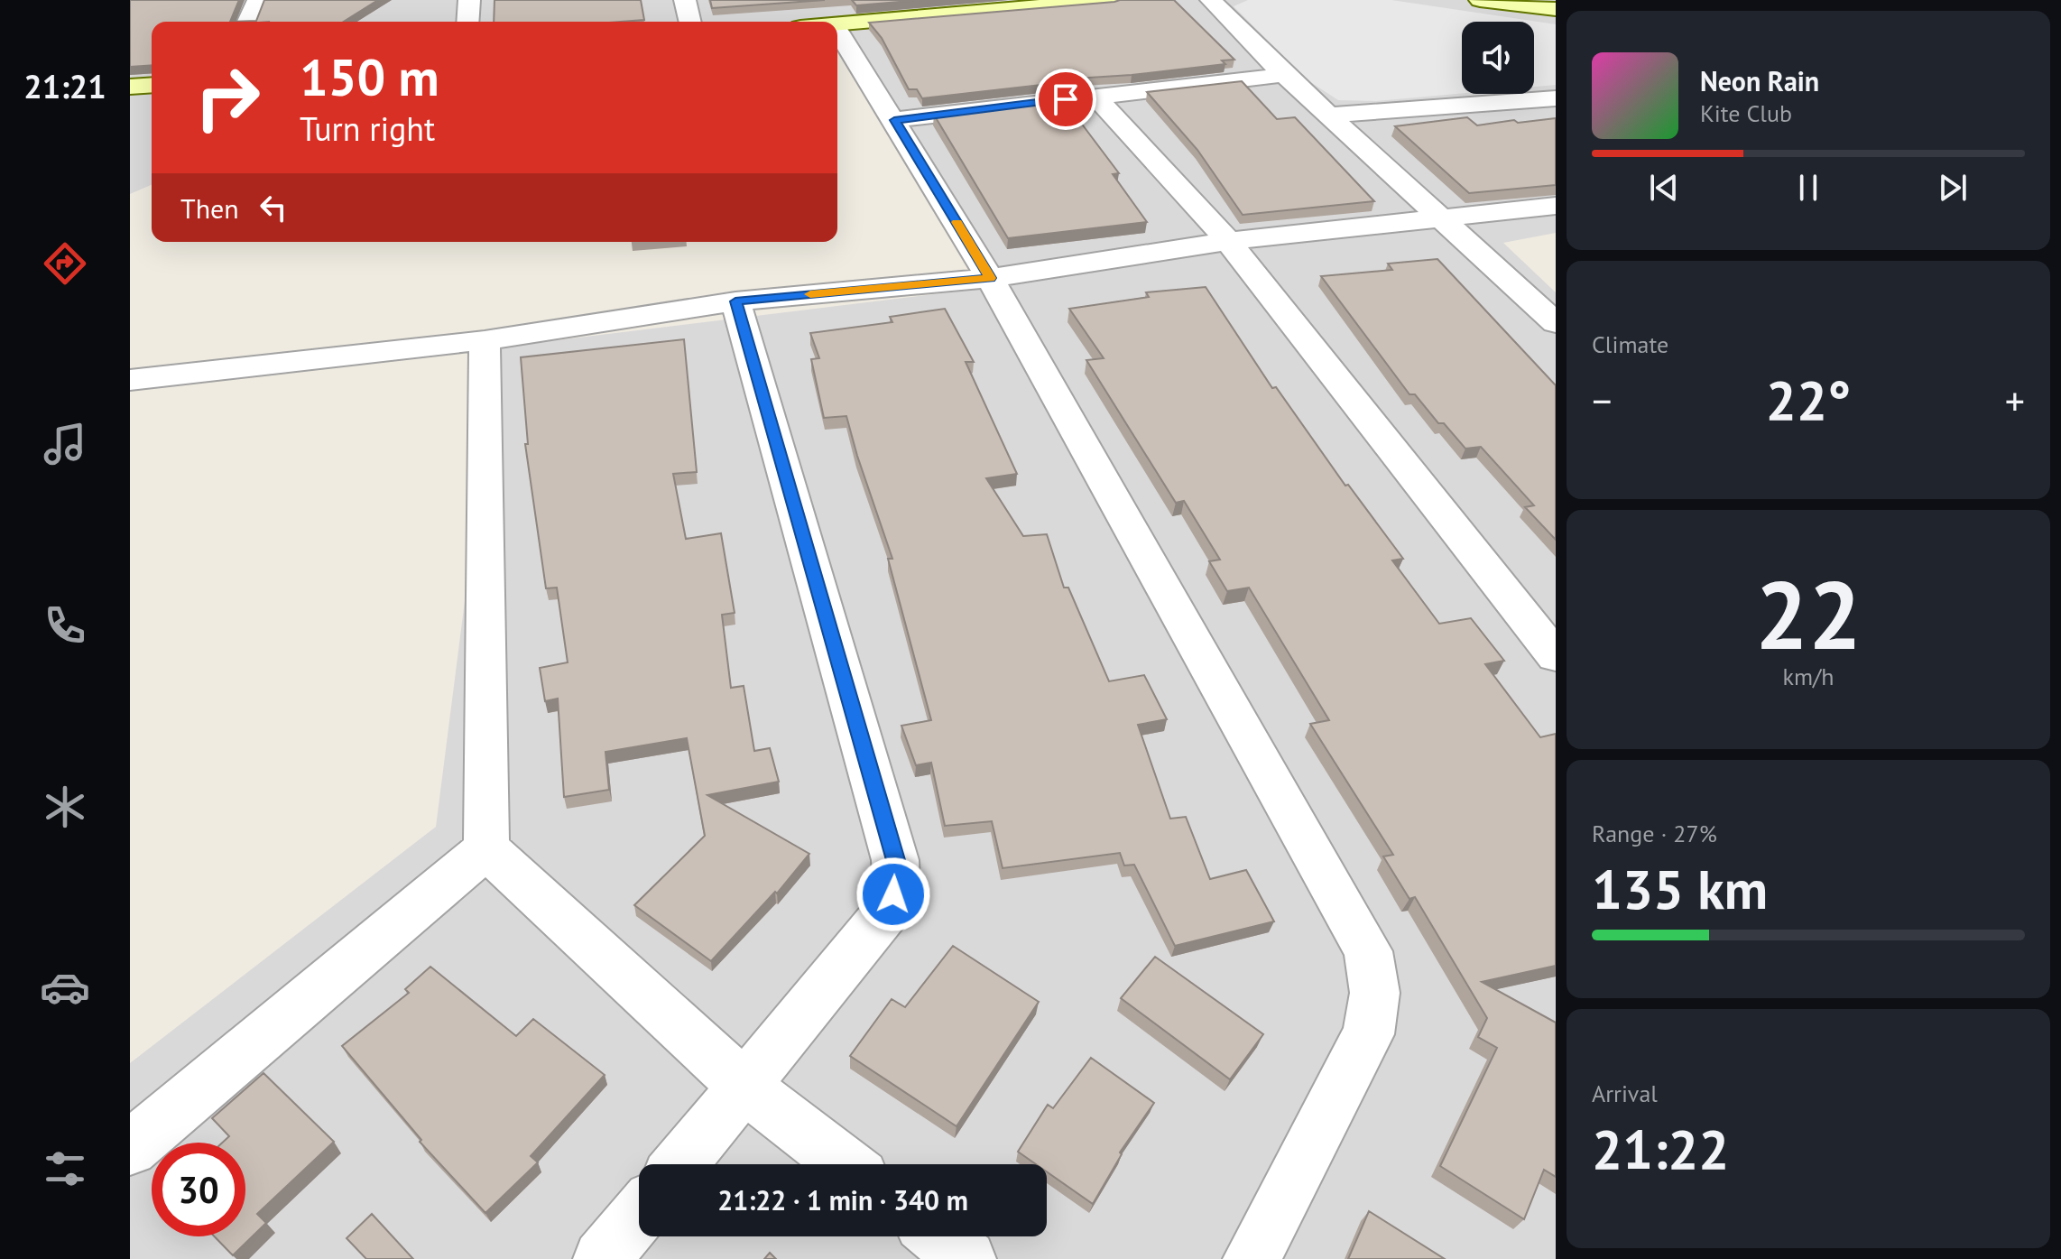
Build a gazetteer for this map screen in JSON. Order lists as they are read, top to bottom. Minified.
{"page":{"tabs":"21:21","turn":["150 m","Turn right"],"song":["Neon Rain","Kite Club"],"then":"Then","tile":["Climate",["22","km/h"],["Range · 27%","135 km"],["Arrival","21:22"]],"heat":["−","22°","+"],"limit":"30","trip":"21:22 · 1 min · 340 m"}}
